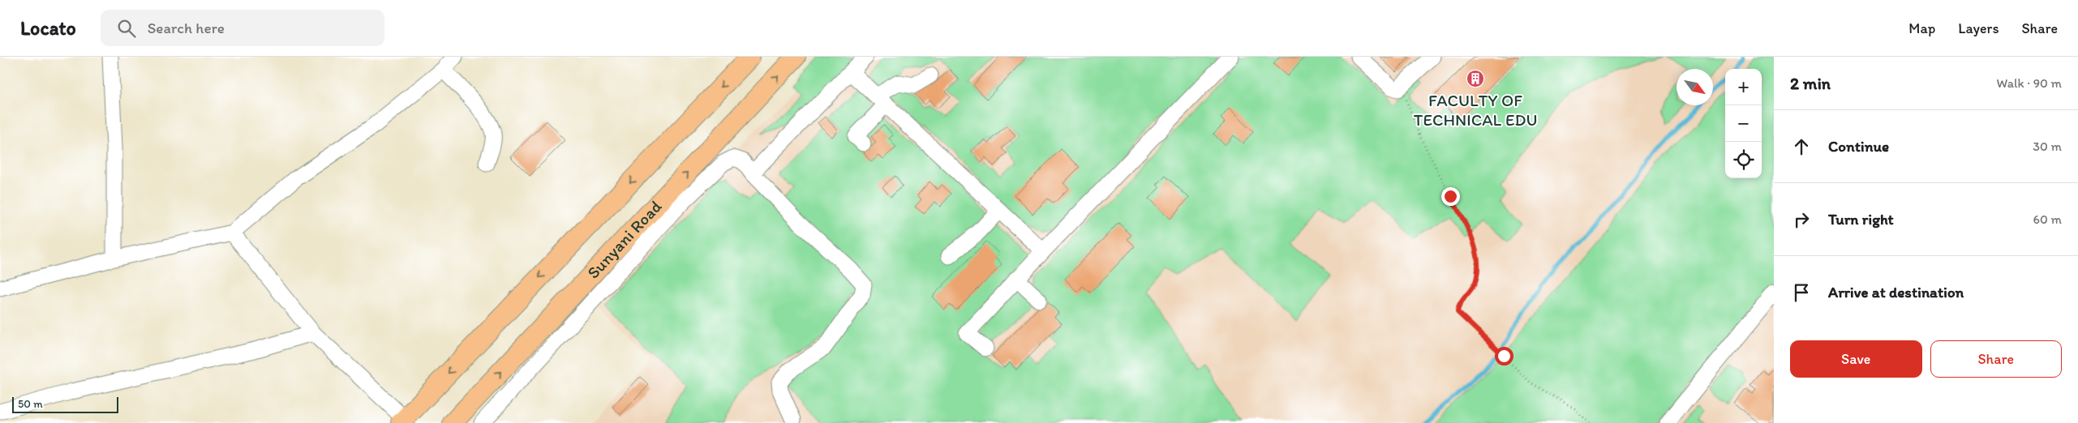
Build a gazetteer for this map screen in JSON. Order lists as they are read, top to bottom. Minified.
{"streets":{"main road":["Sunyani Road"]},"places":{"building":["FACULTY OF TECHNICAL EDU"]},"scale_bar":"50 m","north":"bottom right","page":{"header":"Locato","search":"Search here","nav":["Map","Layers","Share"],"heading":["2 min","Walk · 90 m"],"map_buttons":["+","−"],"list":[["Continue","30 m"],["Turn right","60 m"],"Arrive at destination"],"buttons":["Save","Share"],"scale":"50 m"}}
